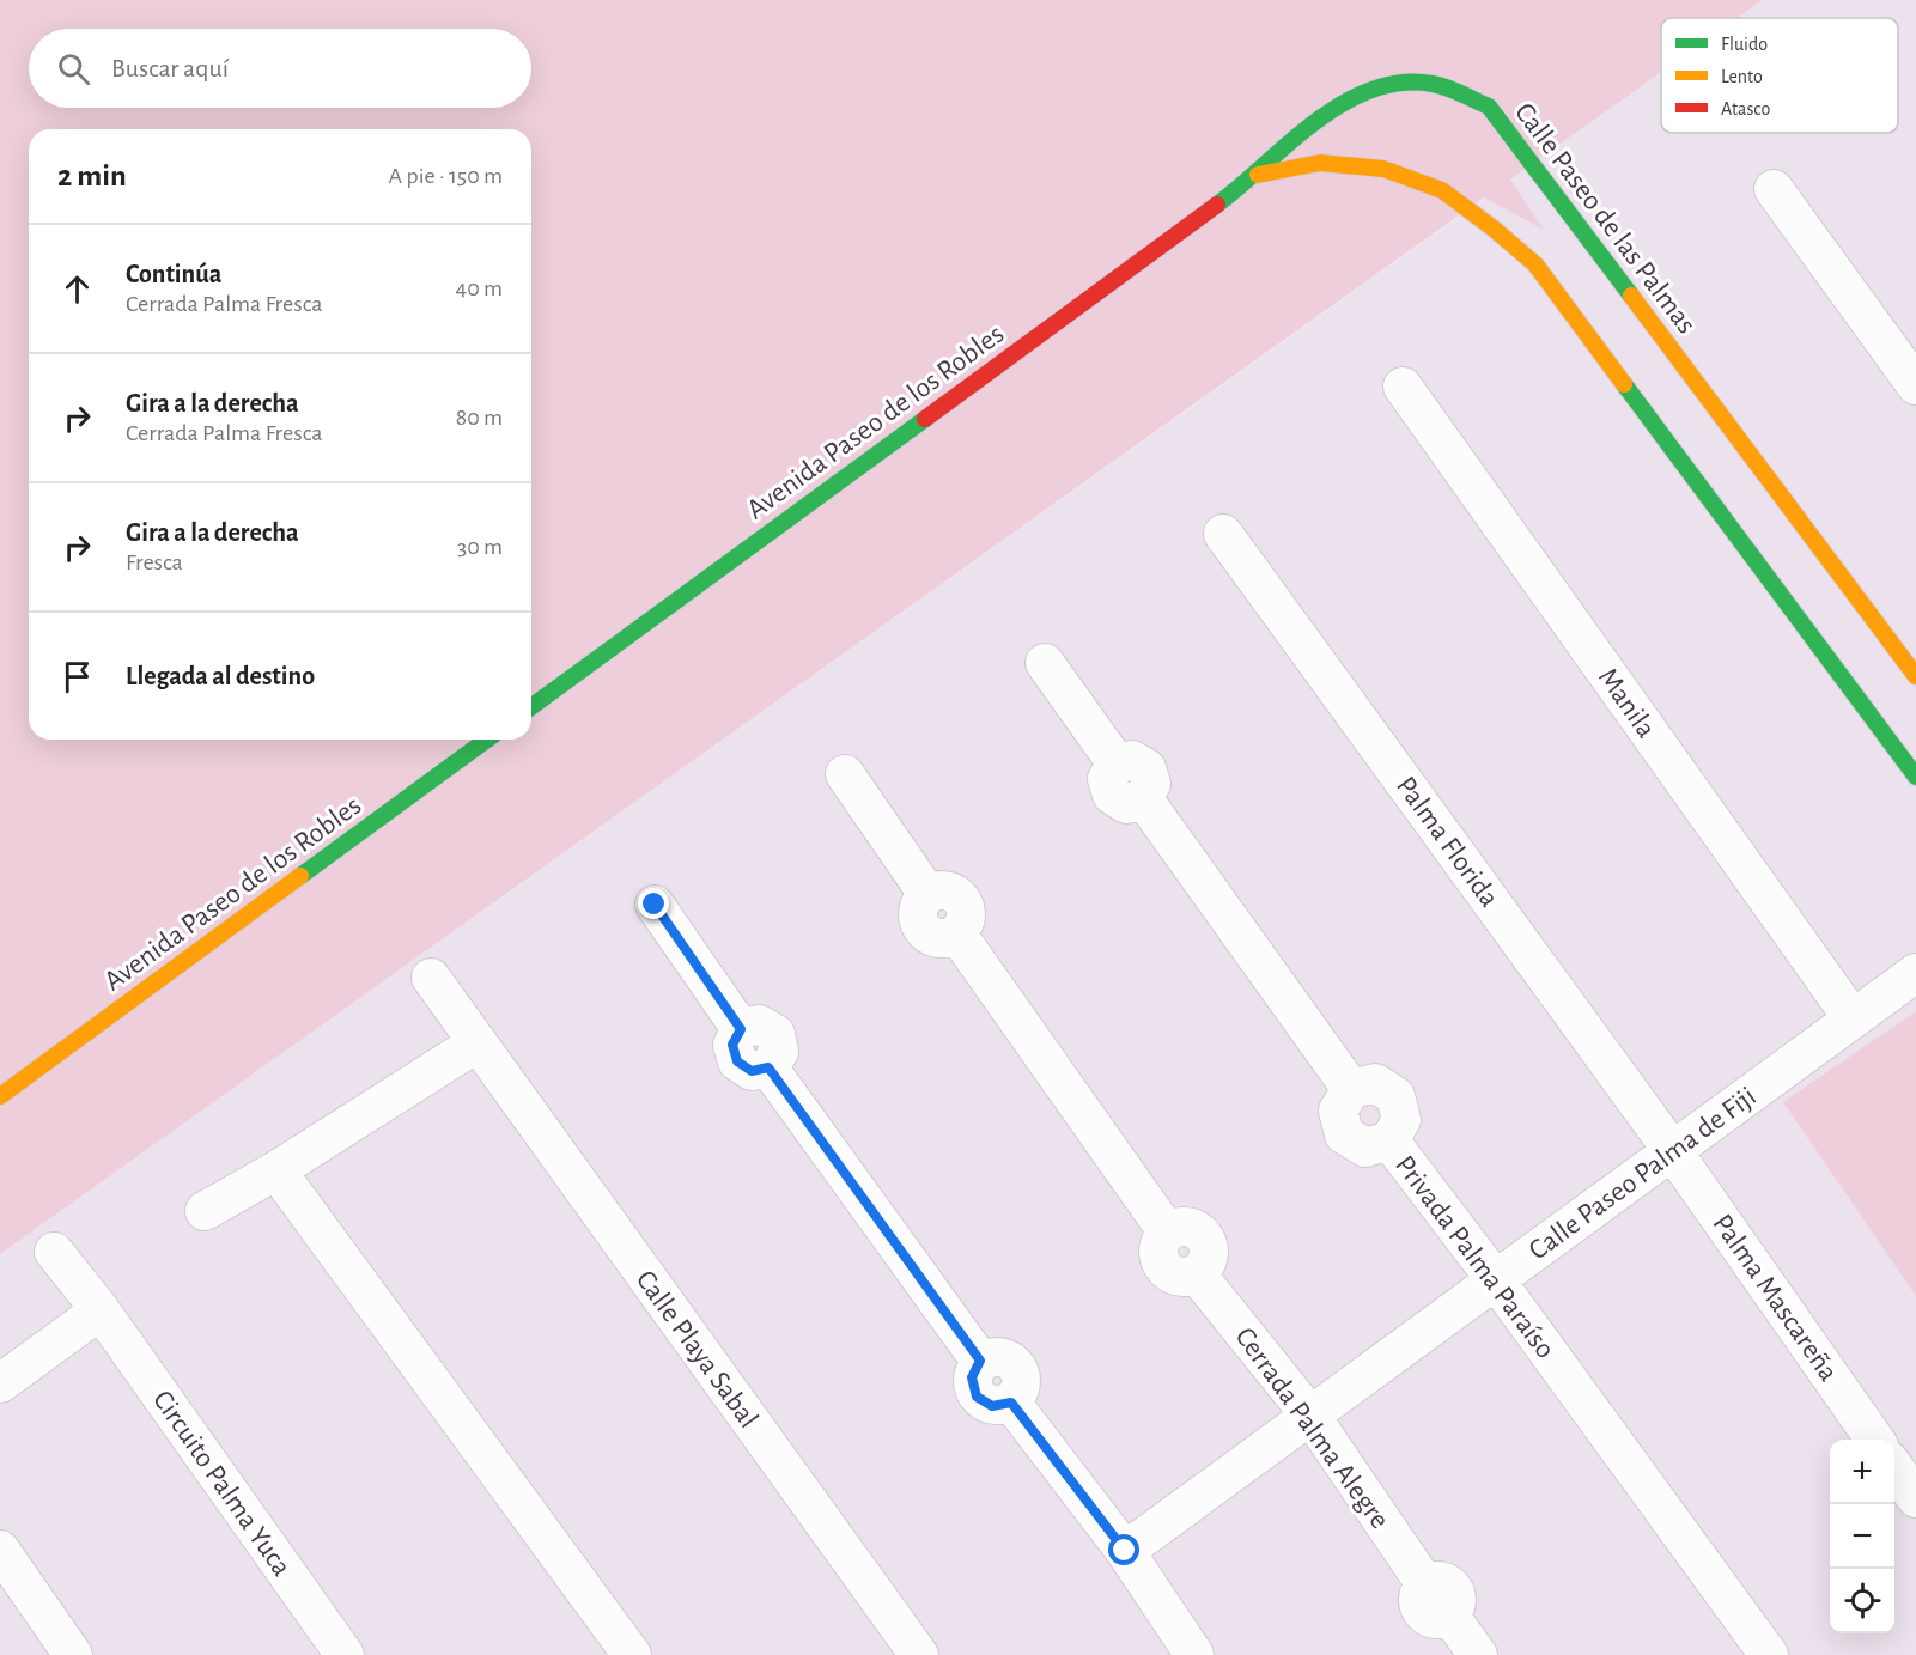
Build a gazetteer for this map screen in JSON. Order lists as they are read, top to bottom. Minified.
{"streets":{"street":["Calle Paseo de las Palmas","Avenida Paseo de los Robles","Manila","Palma Florida","Calle Paseo Palma de Fiji","Privada Palma Paraíso","Palma Mascareña","Calle Playa Sabal","Cerrada Palma Alegre","Circuito Palma Yuca"]},"crossings":[["Calle Paseo de las Palmas","Avenida Paseo de los Robles"],["Manila","Calle Paseo Palma de Fiji"],["Palma Florida","Calle Paseo Palma de Fiji"],["Palma Florida","Palma Mascareña"],["Calle Paseo Palma de Fiji","Privada Palma Paraíso"],["Calle Paseo Palma de Fiji","Palma Mascareña"],["Calle Paseo Palma de Fiji","Cerrada Palma Alegre"]],"legend":["Fluido","Lento","Atasco"],"page":{"search":"Buscar aquí","heading":["2 min","A pie · 150 m"],"list":[["Continúa","Cerrada Palma Fresca","40 m"],["Gira a la derecha","Cerrada Palma Fresca","80 m"],["Gira a la derecha","Fresca","30 m"],"Llegada al destino"],"map_buttons":["+","−"]}}
